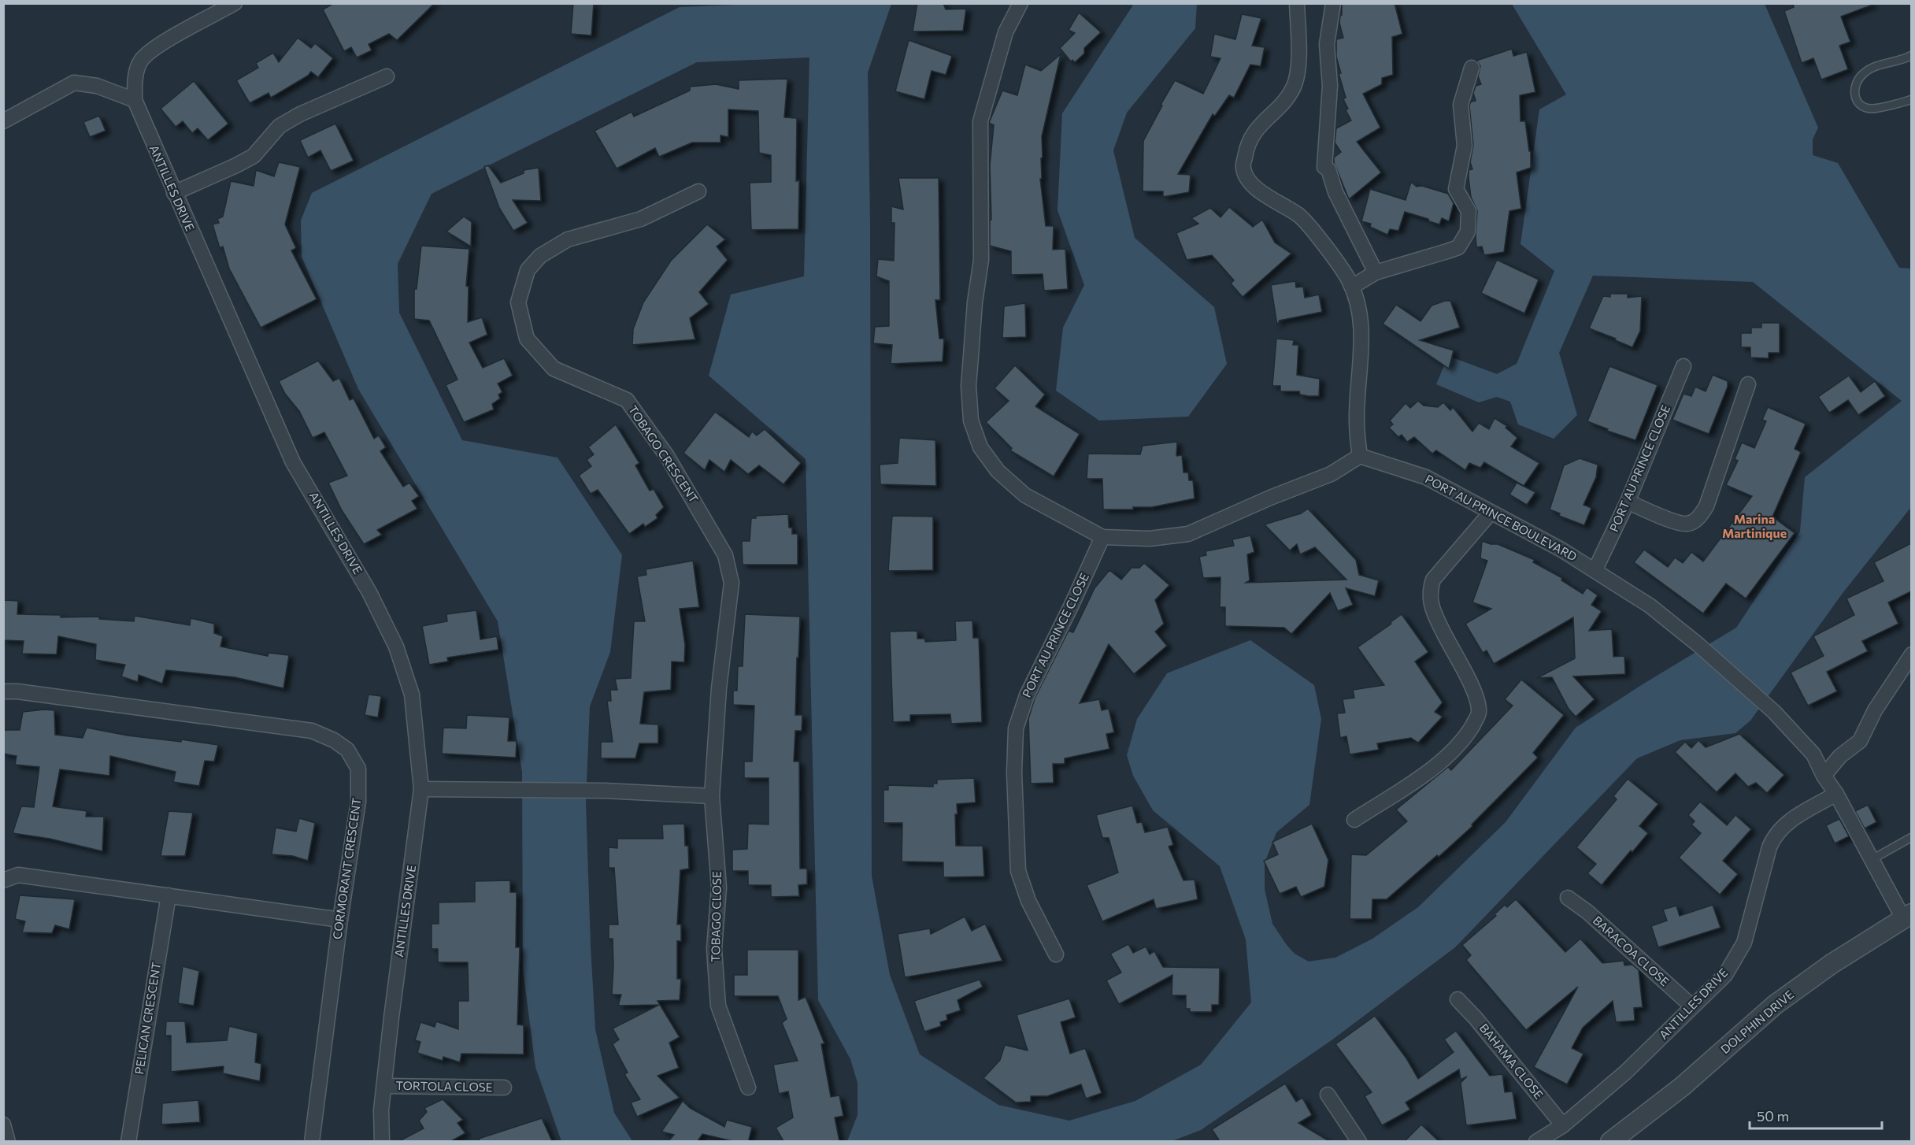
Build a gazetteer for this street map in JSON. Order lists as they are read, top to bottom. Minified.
{"streets":{"street":["ANTILLES DRIVE","TOBAGO CRESCENT","PORT AU PRINCE CLOSE","PORT AU PRINCE BOULEVARD","CORMORANT CRESCENT","TOBAGO CLOSE","BARACOA CLOSE","PELICAN CRESCENT","DOLPHIN DRIVE","BAHAMA CLOSE","TORTOLA CLOSE"]},"crossings":[["ANTILLES DRIVE","PORT AU PRINCE BOULEVARD"],["ANTILLES DRIVE","BARACOA CLOSE"],["ANTILLES DRIVE","BAHAMA CLOSE"],["ANTILLES DRIVE","TORTOLA CLOSE"],["TOBAGO CRESCENT","TOBAGO CLOSE"],["PORT AU PRINCE CLOSE","PORT AU PRINCE BOULEVARD"],["PORT AU PRINCE BOULEVARD","DOLPHIN DRIVE"]],"districts":["Marina Martinique"],"scale_bar":"50 m"}
